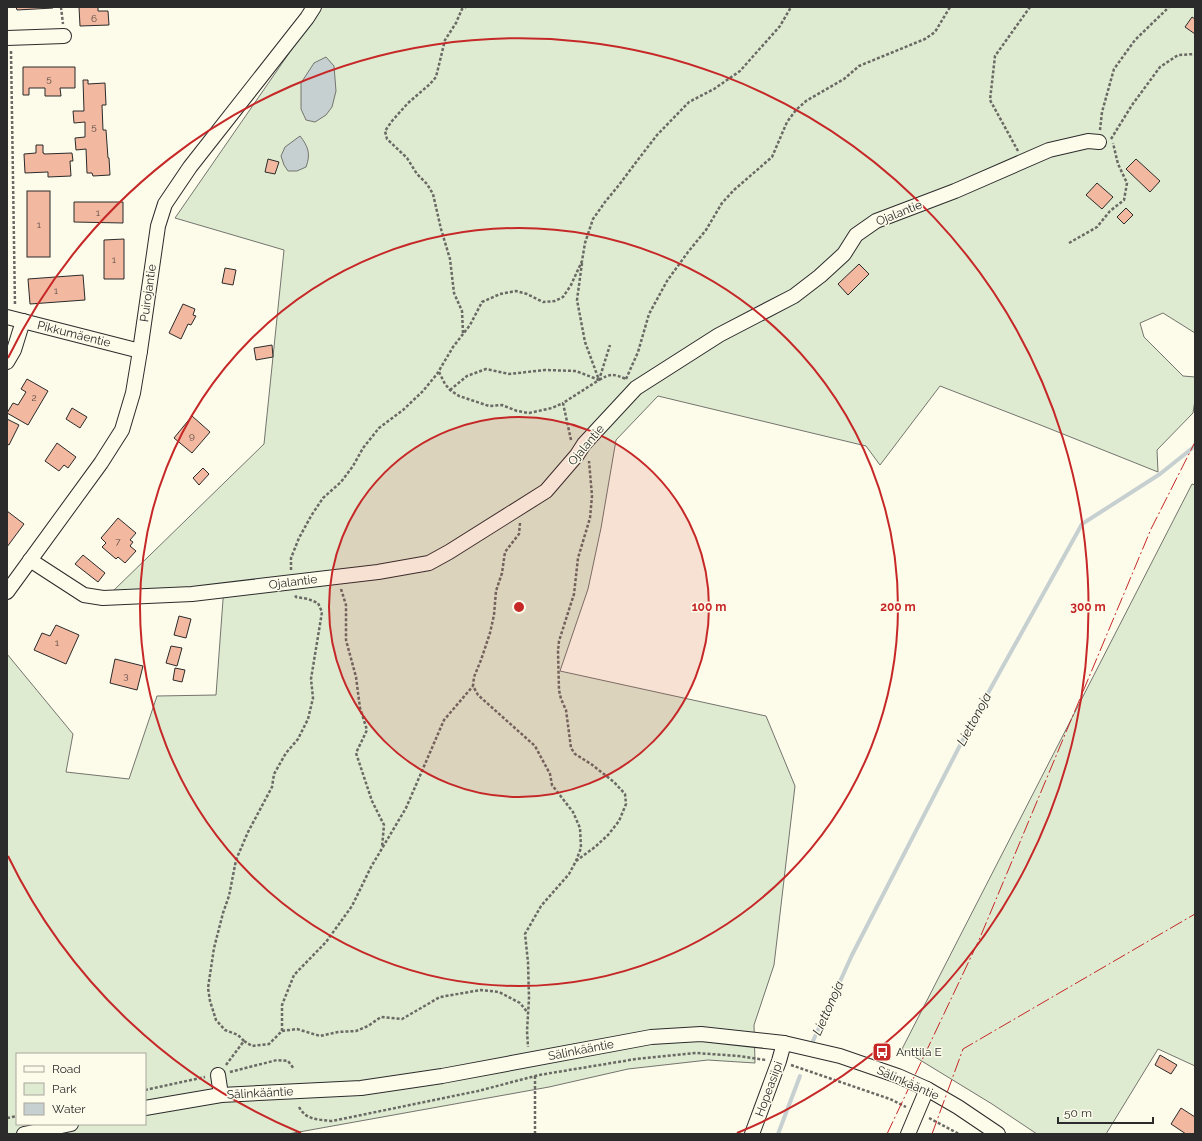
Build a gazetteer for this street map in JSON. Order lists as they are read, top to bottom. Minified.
{"streets":{"street":["Ojalantie","Puirojantie","Pikkumäentie","Sälinkääntie","Hopeasiipi"]},"crossings":[["Ojalantie","Puirojantie"],["Puirojantie","Pikkumäentie"],["Sälinkääntie","Hopeasiipi"]],"water":["Liettonoja"],"places":{"bus stop":["Anttila E"]},"house_numbers":["6","5","5","1","1","1","1","2","9","7","1","3"],"legend":["Road","Park","Water"],"scale_bar":"50 m","rings":["100 m","200 m","300 m"]}
